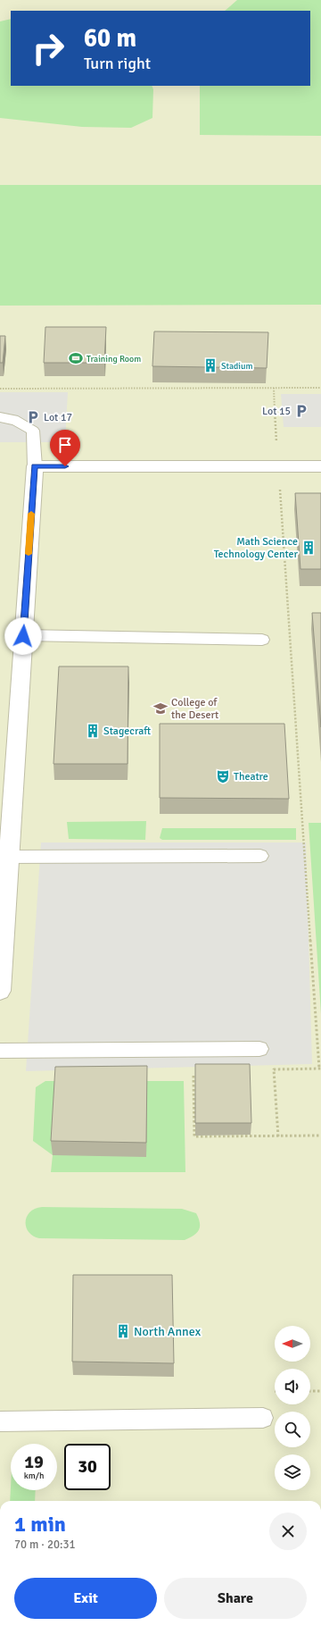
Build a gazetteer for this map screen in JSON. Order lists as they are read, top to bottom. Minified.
{"places":{"sports":["Training Room"],"building":["Stadium","Math Science Technology Center","Stagecraft","North Annex"],"parking":["Lot 15","Lot 17"],"school or university":["College of the Desert"],"theatre":["Theatre"]},"north":"left","page":{"turn":["60 m","Turn right"],"speed":"19 km/h","limit":"30","heading":["1 min","70 m · 20:31"],"buttons":["Exit","Share"]}}
